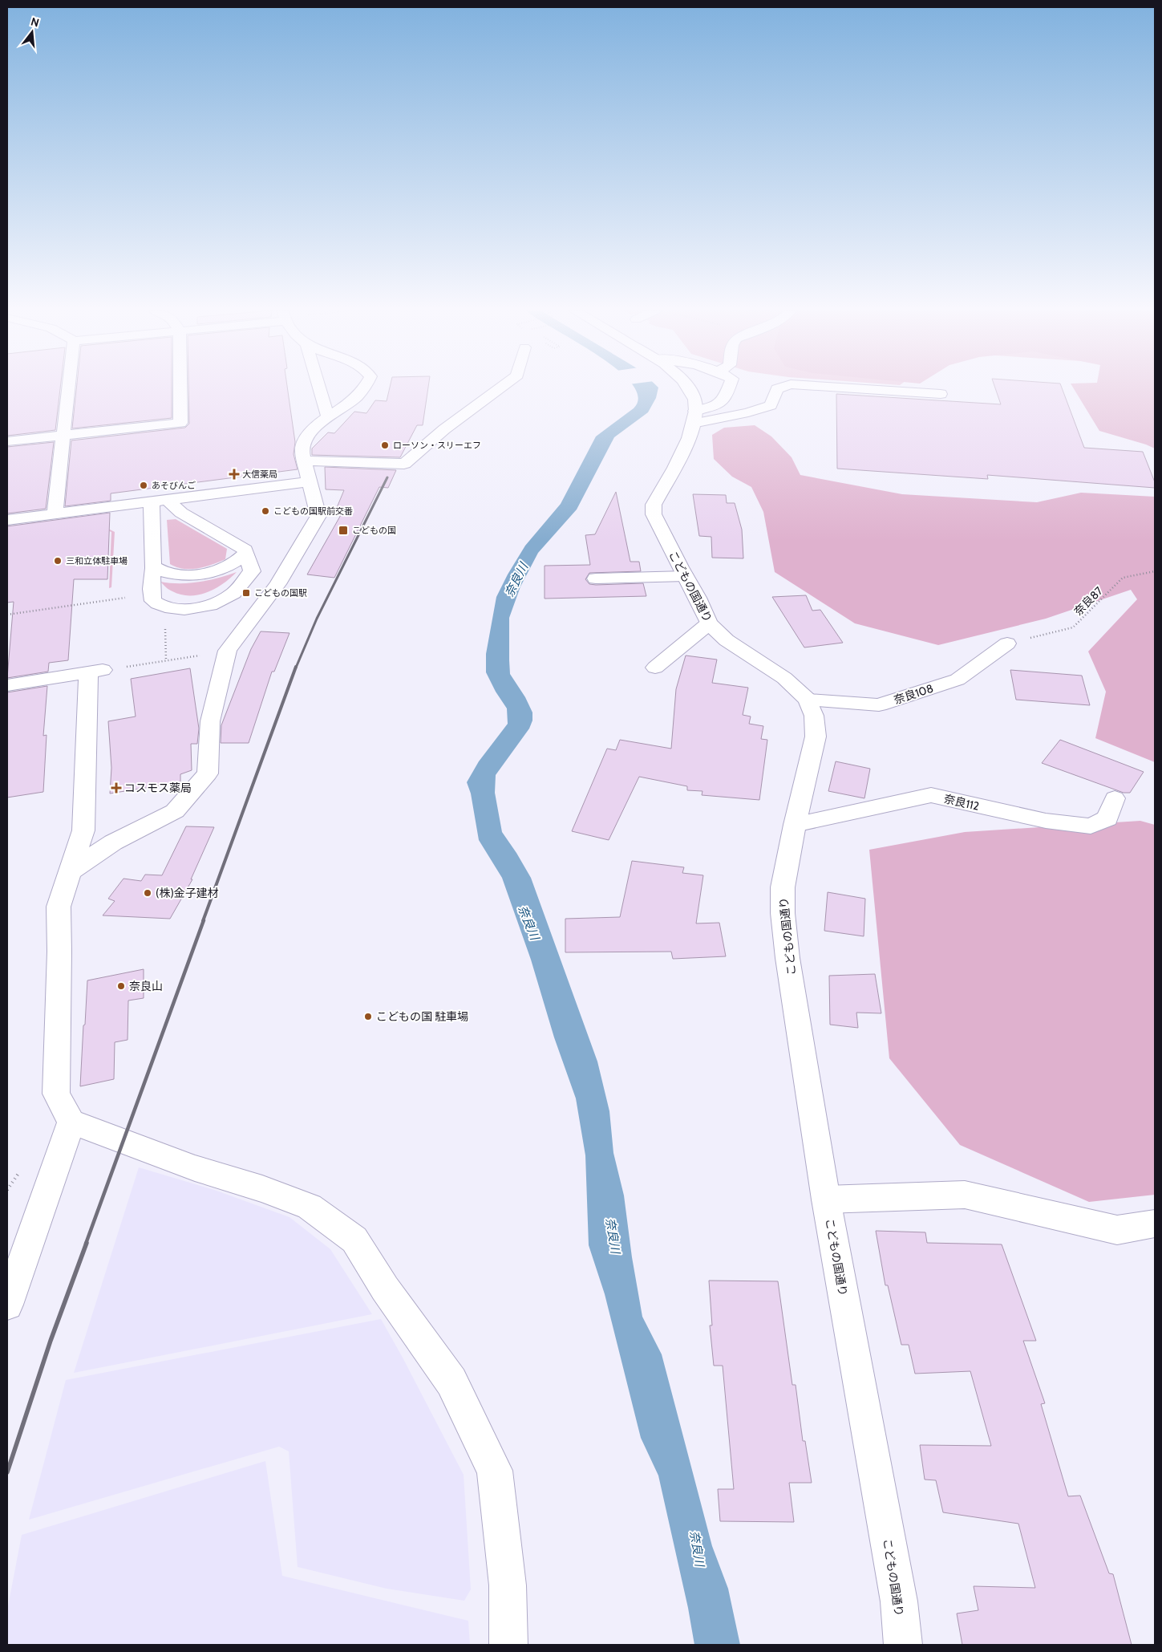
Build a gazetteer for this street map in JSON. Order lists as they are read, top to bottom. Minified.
{"streets":{"street":["こどもの国通り","奈良108","奈良112"],"path":["奈良87"]},"crossings":[["こどもの国通り","奈良108"],["こどもの国通り","奈良112"],["奈良87","奈良108"]],"water":["奈良川"],"places":{"other":["ローソン・スリーエフ","あそびんご","こどもの国駅前交番","三和立体駐車場","(株)金子建材","奈良山","こどもの国 駐車場"],"health":["大信薬局","コスモス薬局"],"transit":["こどもの国","こどもの国駅"]},"north":"top"}
